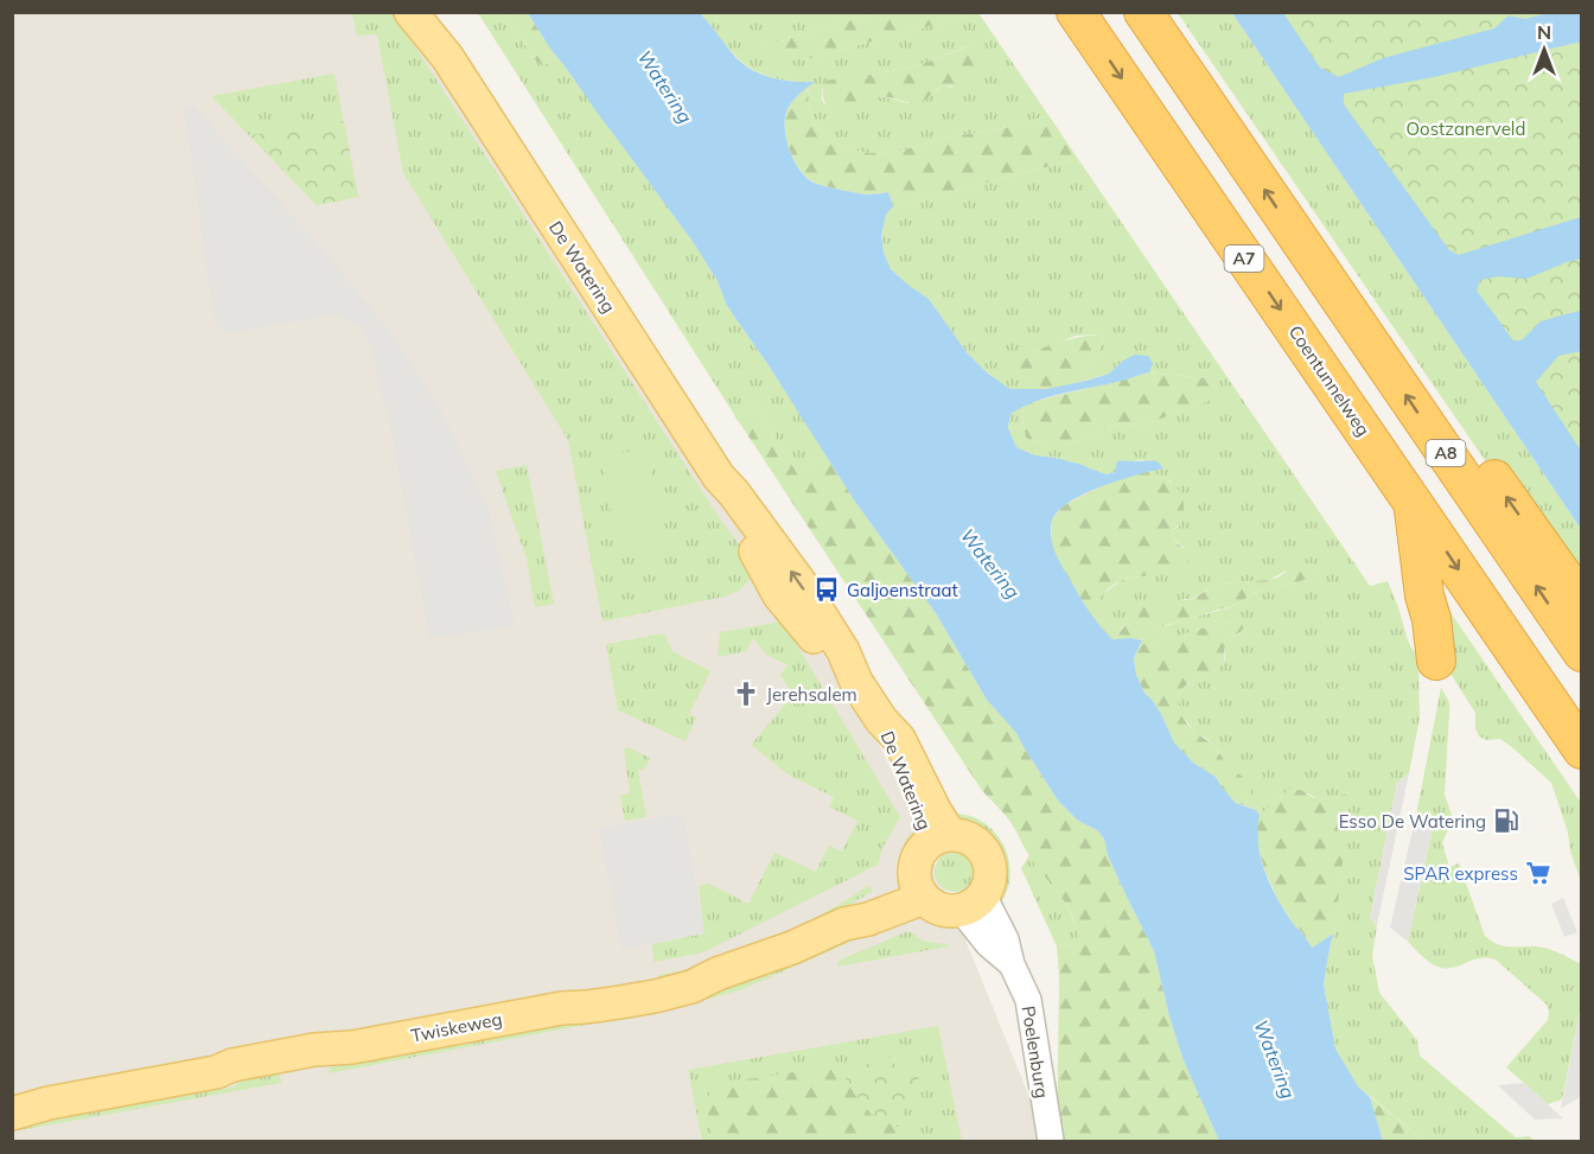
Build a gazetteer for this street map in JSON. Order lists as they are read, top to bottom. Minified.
{"streets":{"highway":["A7","Coentunnelweg","A8"],"main road":["De Watering","Twiskeweg"],"street":["Poelenburg"]},"crossings":[["De Watering","Twiskeweg"],["De Watering","Poelenburg"],["Twiskeweg","Poelenburg"]],"water":["Watering"],"parks":["Oostzanerveld"],"places":{"bus stop":["Galjoenstraat"],"church":["Jerehsalem"],"fuel station":["Esso De Watering"],"supermarket":["SPAR express"]},"north":"top"}
